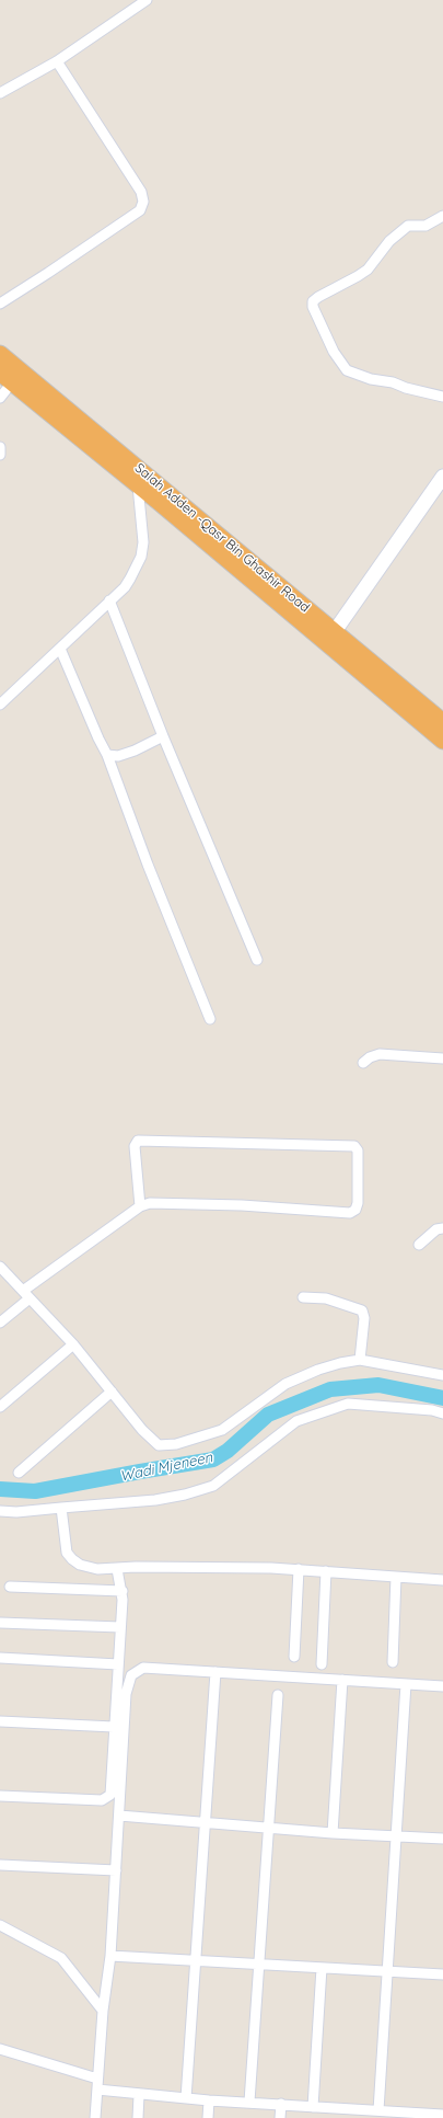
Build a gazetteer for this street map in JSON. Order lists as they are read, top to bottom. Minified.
{"streets":{"highway":["Salah Adden -Qasr Bin Ghashir Road"]},"water":["Wadi Mjeneen"]}
